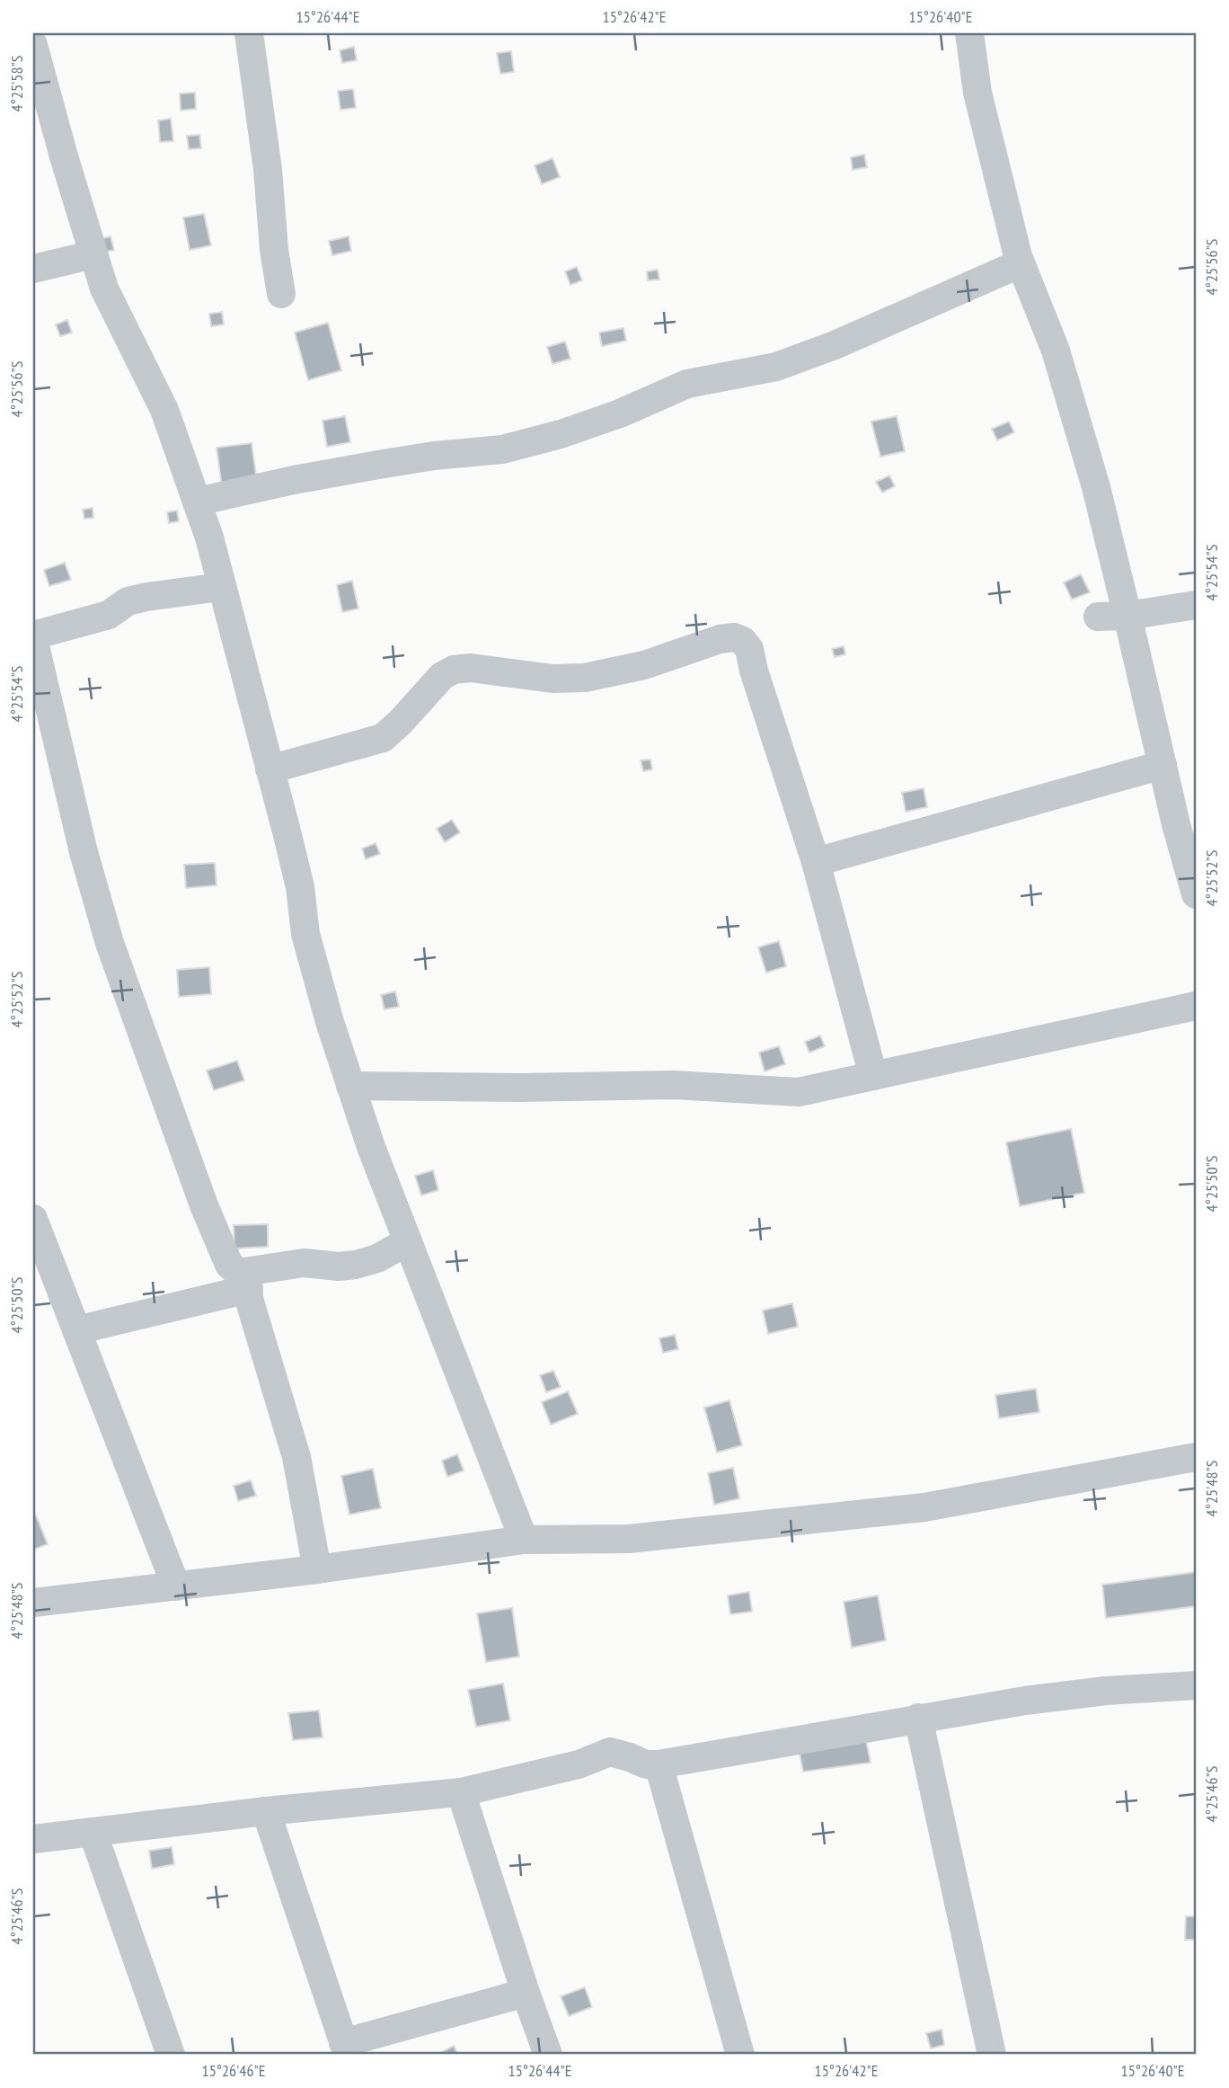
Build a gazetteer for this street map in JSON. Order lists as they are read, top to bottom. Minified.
{"coordinates":["15°26'44\"E","15°26'42\"E","15°26'40\"E","4°25'58\"S","4°25'56\"S","4°25'54\"S","4°25'52\"S","4°25'50\"S","4°25'48\"S","4°25'46\"S","15°26'46\"E"]}
